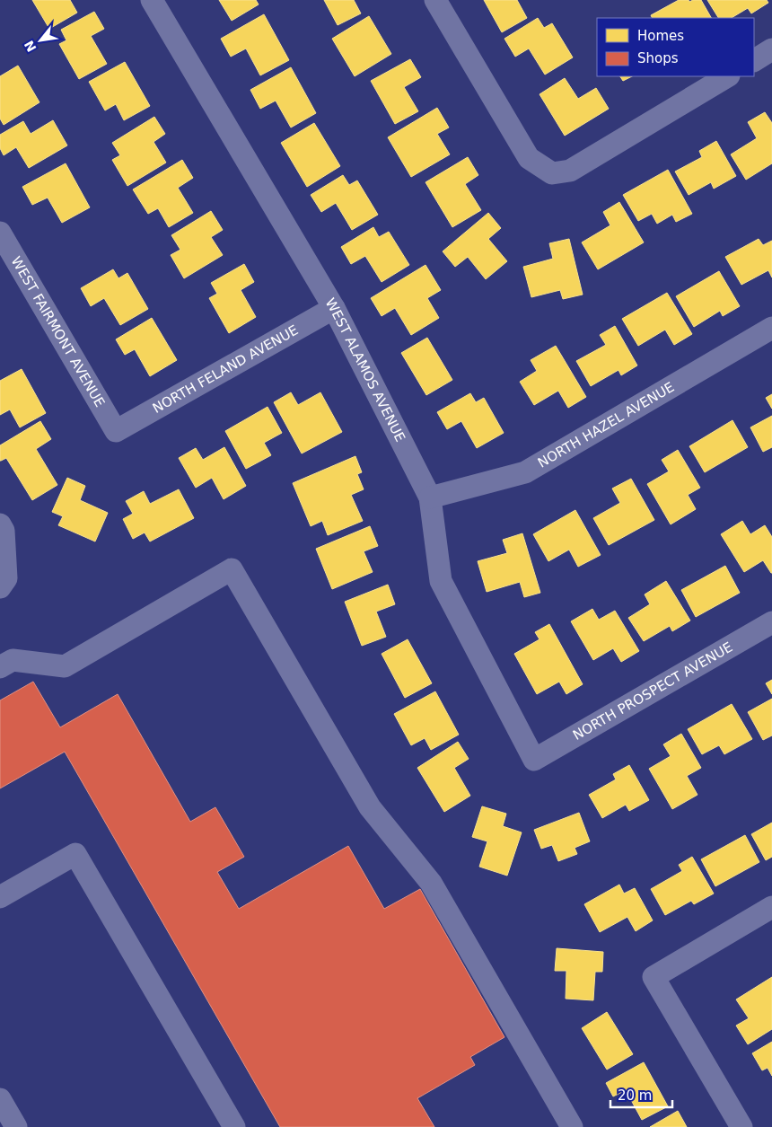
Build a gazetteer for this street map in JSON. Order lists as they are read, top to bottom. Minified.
{"streets":{"street":["WEST FAIRMONT AVENUE","NORTH FELAND AVENUE","WEST ALAMOS AVENUE","NORTH HAZEL AVENUE","NORTH PROSPECT AVENUE"]},"crossings":[["WEST FAIRMONT AVENUE","NORTH FELAND AVENUE"],["NORTH FELAND AVENUE","WEST ALAMOS AVENUE"],["WEST ALAMOS AVENUE","NORTH HAZEL AVENUE"],["WEST ALAMOS AVENUE","NORTH PROSPECT AVENUE"]],"legend":["Homes","Shops"],"scale_bar":"20 m","north":"bottom left"}
